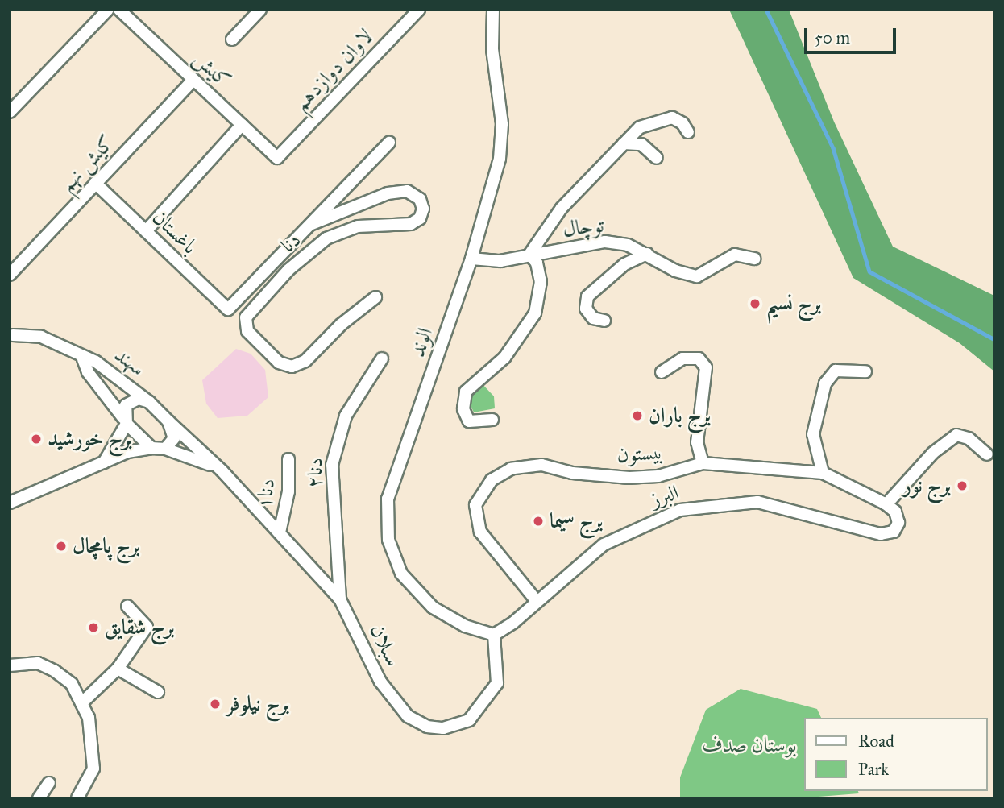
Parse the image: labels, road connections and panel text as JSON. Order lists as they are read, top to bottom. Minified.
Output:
{"streets":{"street":["کیش","لاوان دوازدهم","کیش نهم","توچال","باغستان","دنا","الوند","سهند","بیستون","دنا۲","دنا۱","البرز","سبلان"]},"crossings":[["کیش","لاوان دوازدهم"],["کیش","کیش نهم"],["کیش نهم","باغستان"],["توچال","الوند"],["باغستان","دنا"],["الوند","البرز"],["الوند","سبلان"],["سهند","سبلان"],["بیستون","البرز"],["دنا۲","سبلان"],["دنا۱","سبلان"],["البرز","سبلان"]],"parks":["بوستان صدف"],"places":["برج نسیم","برج باران","برج خورشید","برج نور","برج سیما","برج پامچال","برج شقایق","برج نیلوفر"],"legend":["Road","Park"],"scale_bar":"50 m"}
